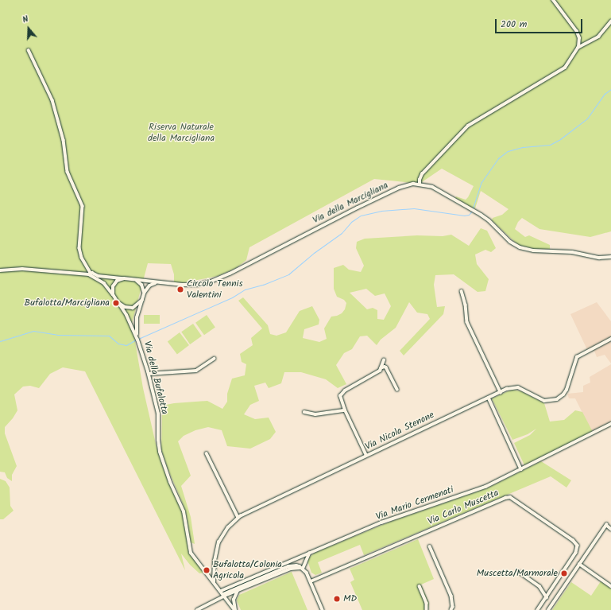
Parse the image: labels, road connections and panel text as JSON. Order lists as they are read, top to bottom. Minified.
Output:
{"streets":{"street":["Via della Marcigliana","Via della Bufalotta","Via Nicola Stenone","Via Mario Cermenati","Via Carlo Muscetta"]},"crossings":[["Via della Marcigliana","Via della Bufalotta"],["Via della Bufalotta","Via Nicola Stenone"],["Via della Bufalotta","Via Mario Cermenati"]],"parks":["Riserva Naturale della Marcigliana"],"places":["Circolo Tennis Valentini","Bufalotta/Marcigliana","Bufalotta/Colonia Agricola","Muscetta/Marmorale","MD"],"scale_bar":"200 m","north":"top"}
